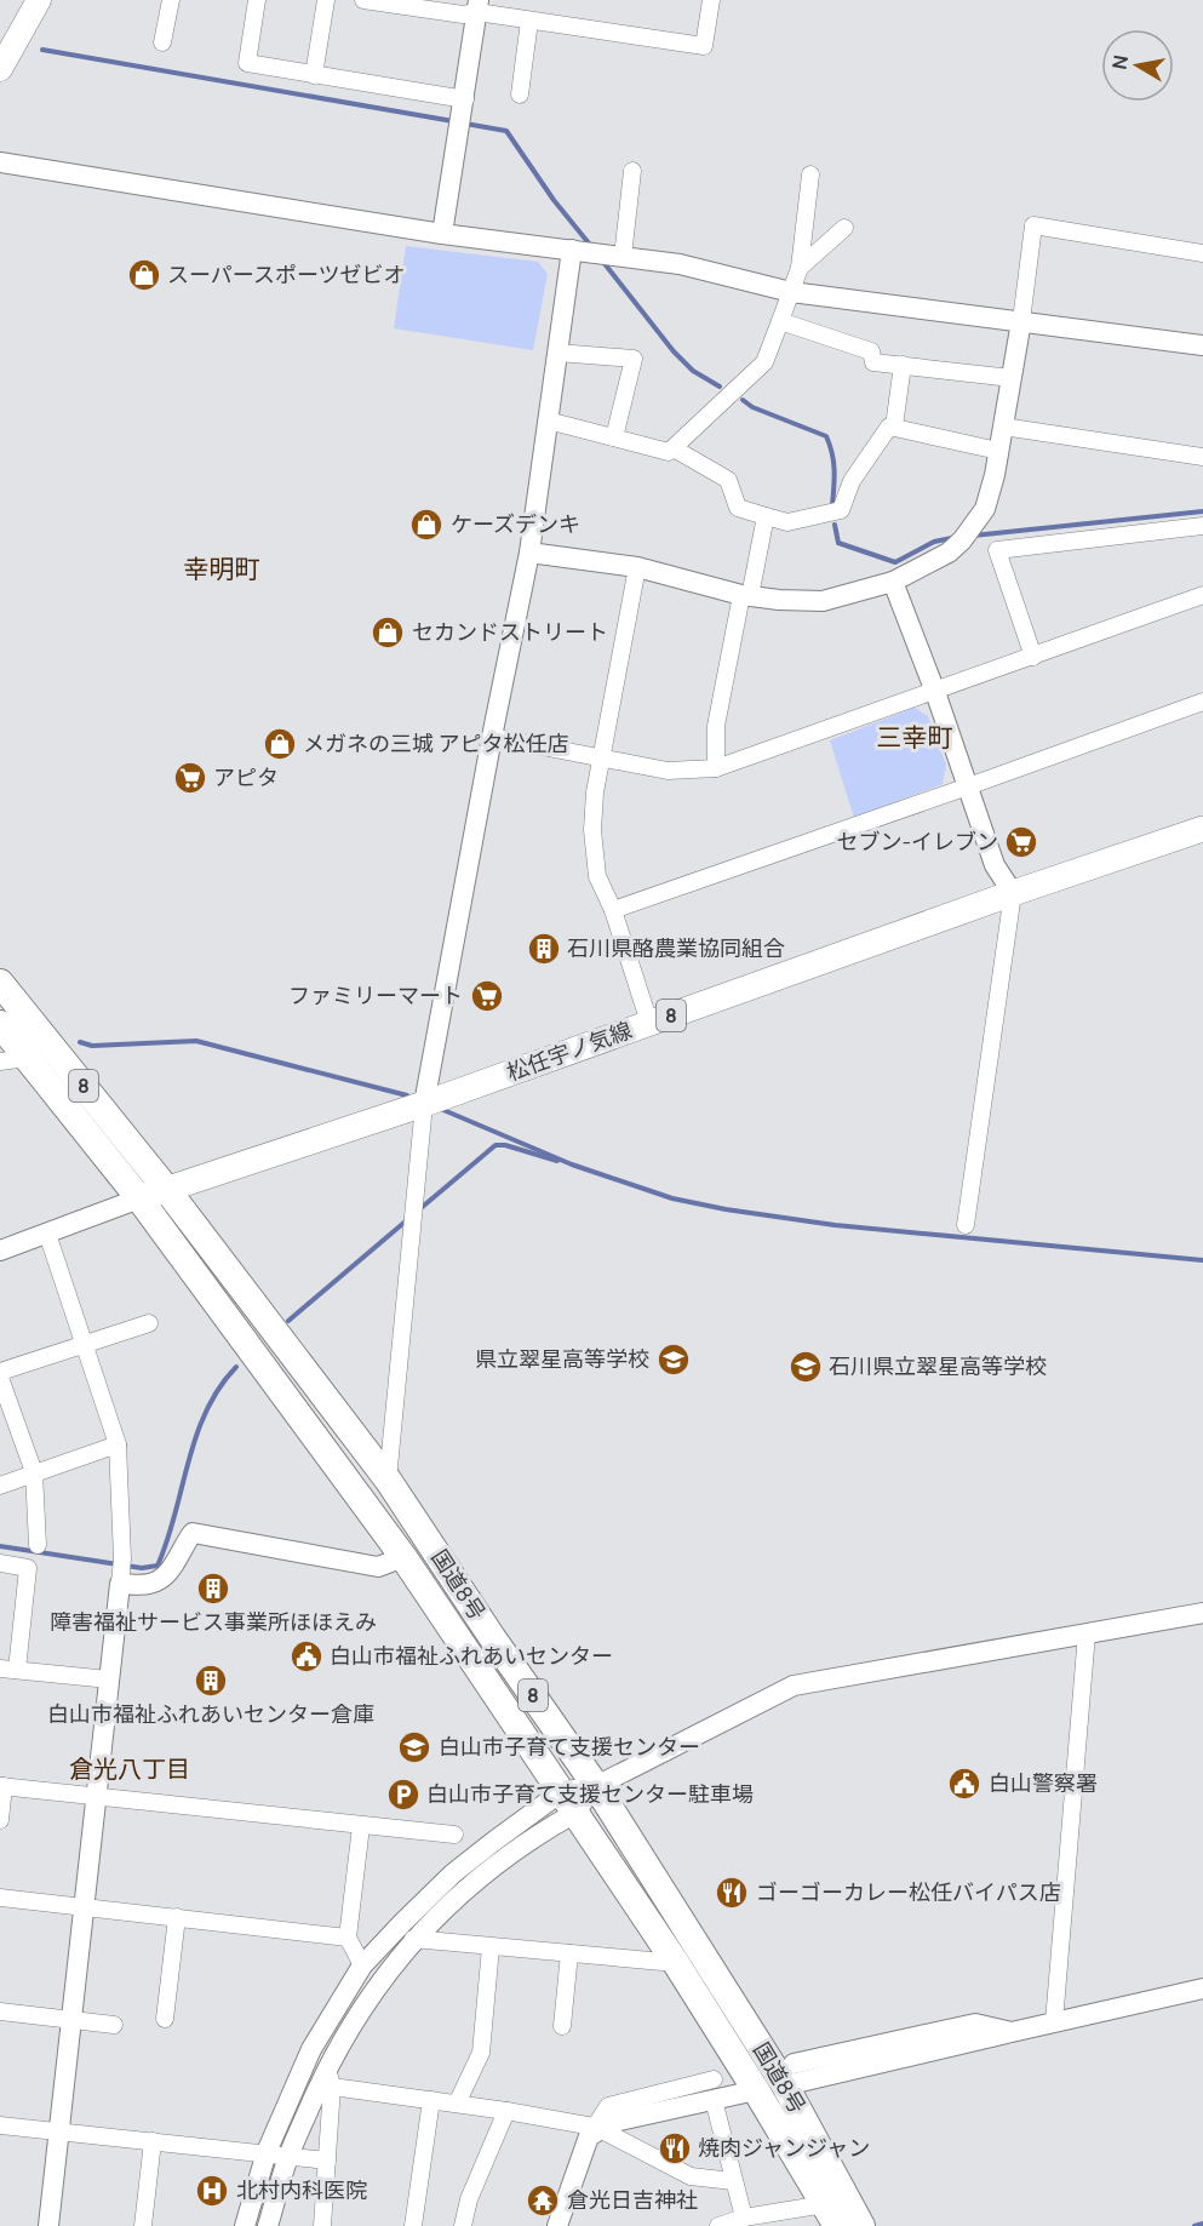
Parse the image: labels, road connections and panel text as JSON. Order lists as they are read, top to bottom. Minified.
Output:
{"streets":{"highway":["8","国道8号"],"main road":["松任宇ノ気線"]},"crossings":[["松任宇ノ気線","国道8号"]],"districts":["幸明町","三幸町","倉光八丁目"],"places":{"shop":["スーパースポーツゼビオ","ケーズデンキ","セカンドストリート","メガネの三城 アピタ松任店"],"supermarket":["アピタ","セブン-イレブン","ファミリーマート"],"building":["石川県酪農業協同組合","障害福祉サービス事業所ほほえみ","白山市福祉ふれあいセンター倉庫"],"school or university":["県立翠星高等学校","石川県立翠星高等学校","白山市子育て支援センター"],"public building":["白山市福祉ふれあいセンター","白山警察署"],"parking":["白山市子育て支援センター駐車場"],"restaurant":["ゴーゴーカレー松任バイパス店","焼肉ジャンジャン"],"hospital":["北村内科医院"],"temple":["倉光日吉神社"]},"north":"left"}
